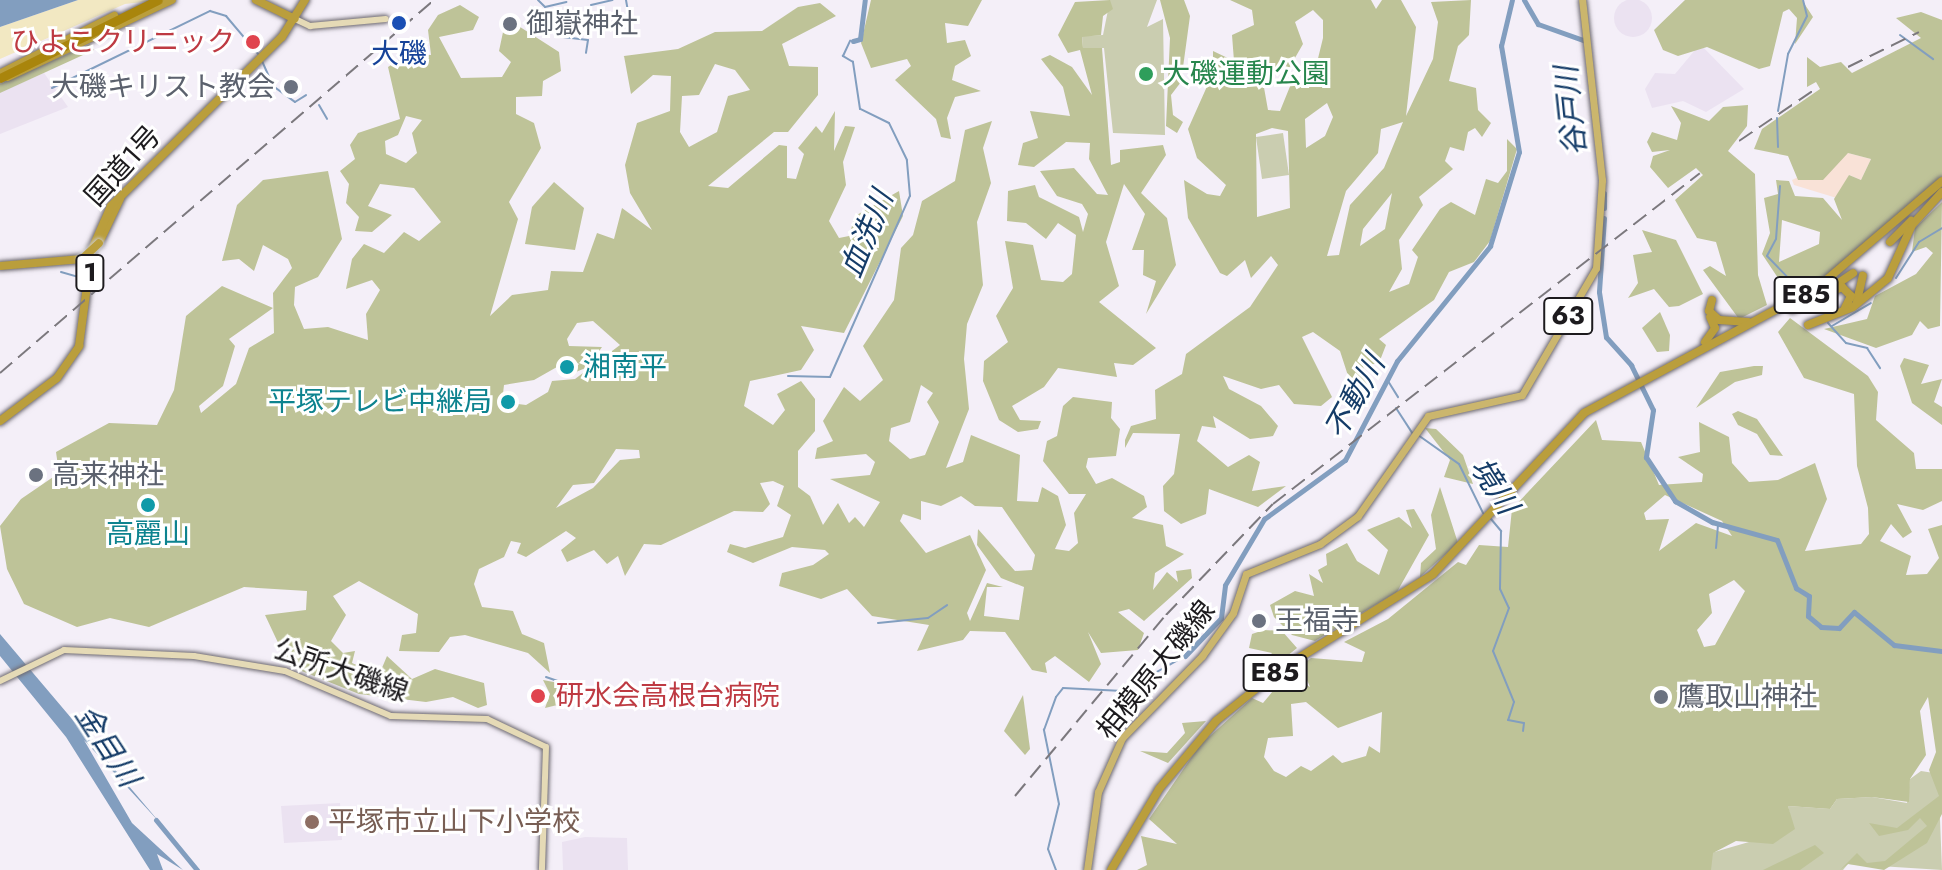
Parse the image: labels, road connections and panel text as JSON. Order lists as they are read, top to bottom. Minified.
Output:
{"streets":{"highway":["国道1号","1","E85"],"main road":["63","相模原大磯線","公所大磯線"]},"water":["谷戸川","血洗川","不動川","境川","金目川"],"places":["大磯","御嶽神社","ひよこクリニック","大磯運動公園","大磯キリスト教会","湘南平","平塚テレビ中継局","高来神社","高麗山","王福寺","研水会高根台病院","鷹取山神社","平塚市立山下小学校"]}
